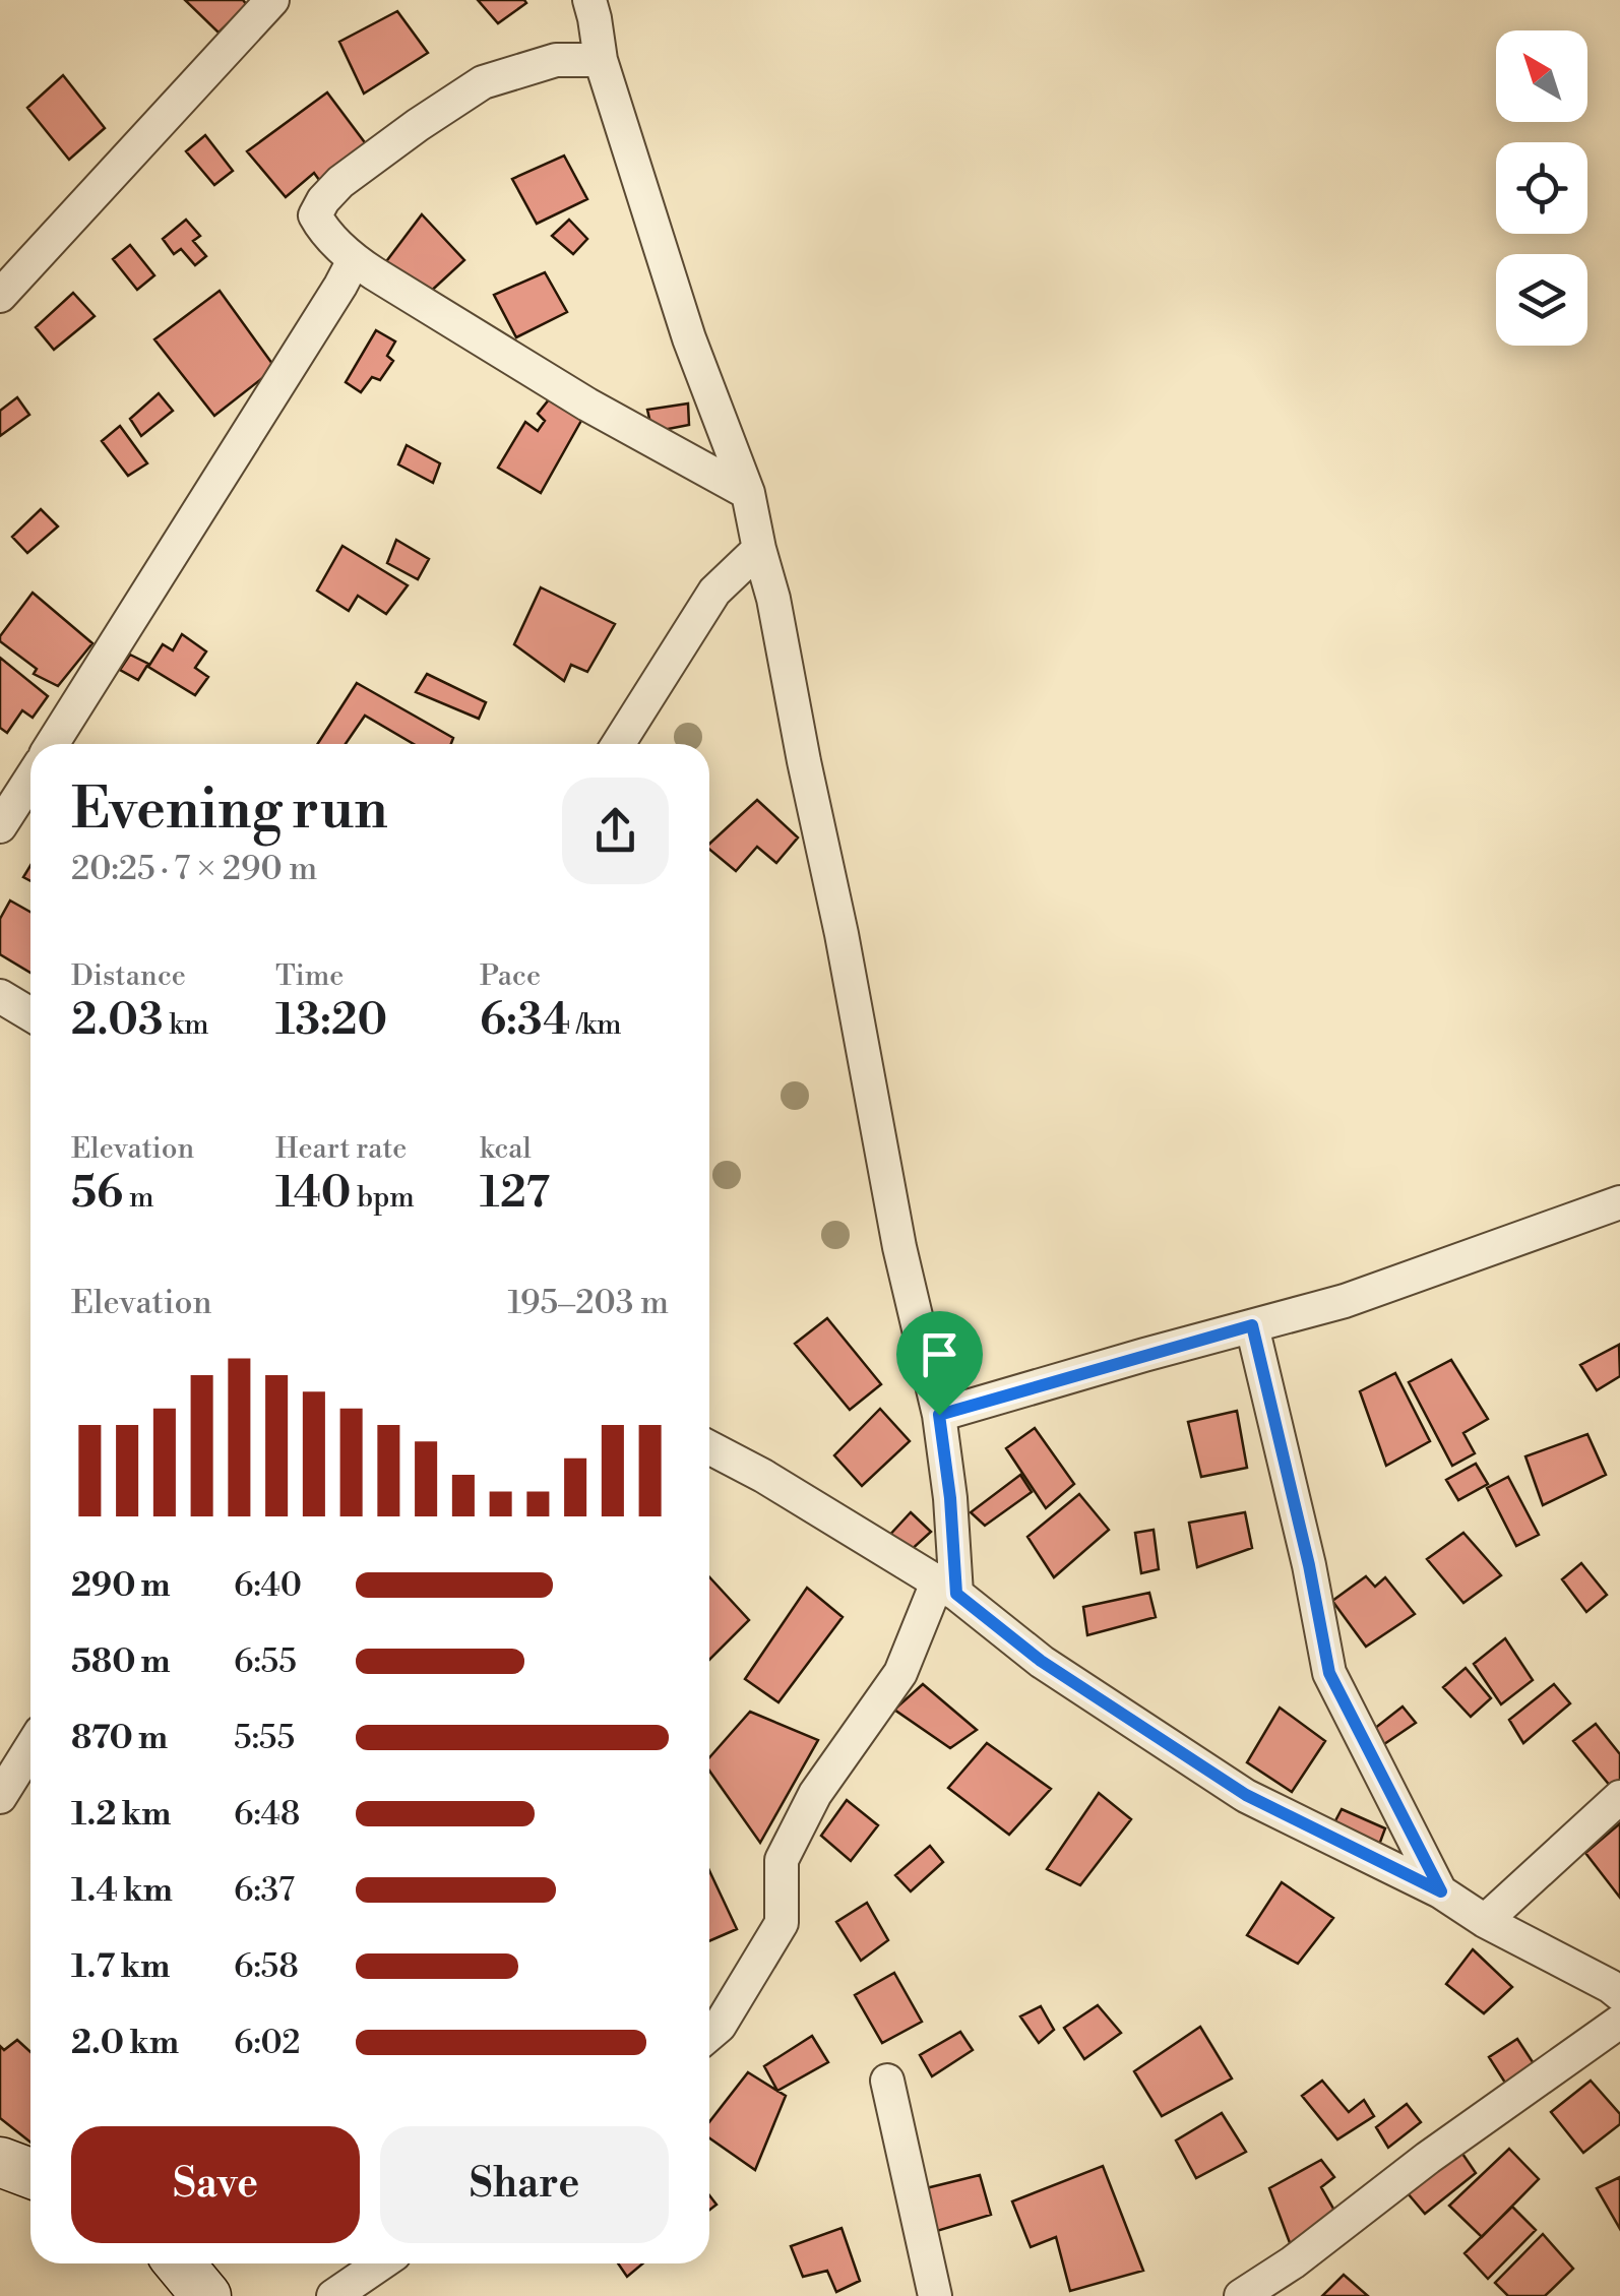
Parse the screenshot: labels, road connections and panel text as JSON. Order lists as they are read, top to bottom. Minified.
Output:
{"north":"top left","page":{"heading":["Evening run","20:25 · 7 × 290 m"],"stats":[["Distance","2.03 km"],["Time","13:20"],["Pace","6:34 /km"],["Elevation","56 m"],["Heart rate","140 bpm"],["kcal","127"]],"chart":["Elevation","195–203 m"],"list":[{"name":"290 m","note":"6:40"},{"name":"580 m","note":"6:55"},{"name":"870 m","note":"5:55"},{"name":"1.2 km","note":"6:48"},{"name":"1.4 km","note":"6:37"},{"name":"1.7 km","note":"6:58"},{"name":"2.0 km","note":"6:02"}],"buttons":["Save","Share"]}}
